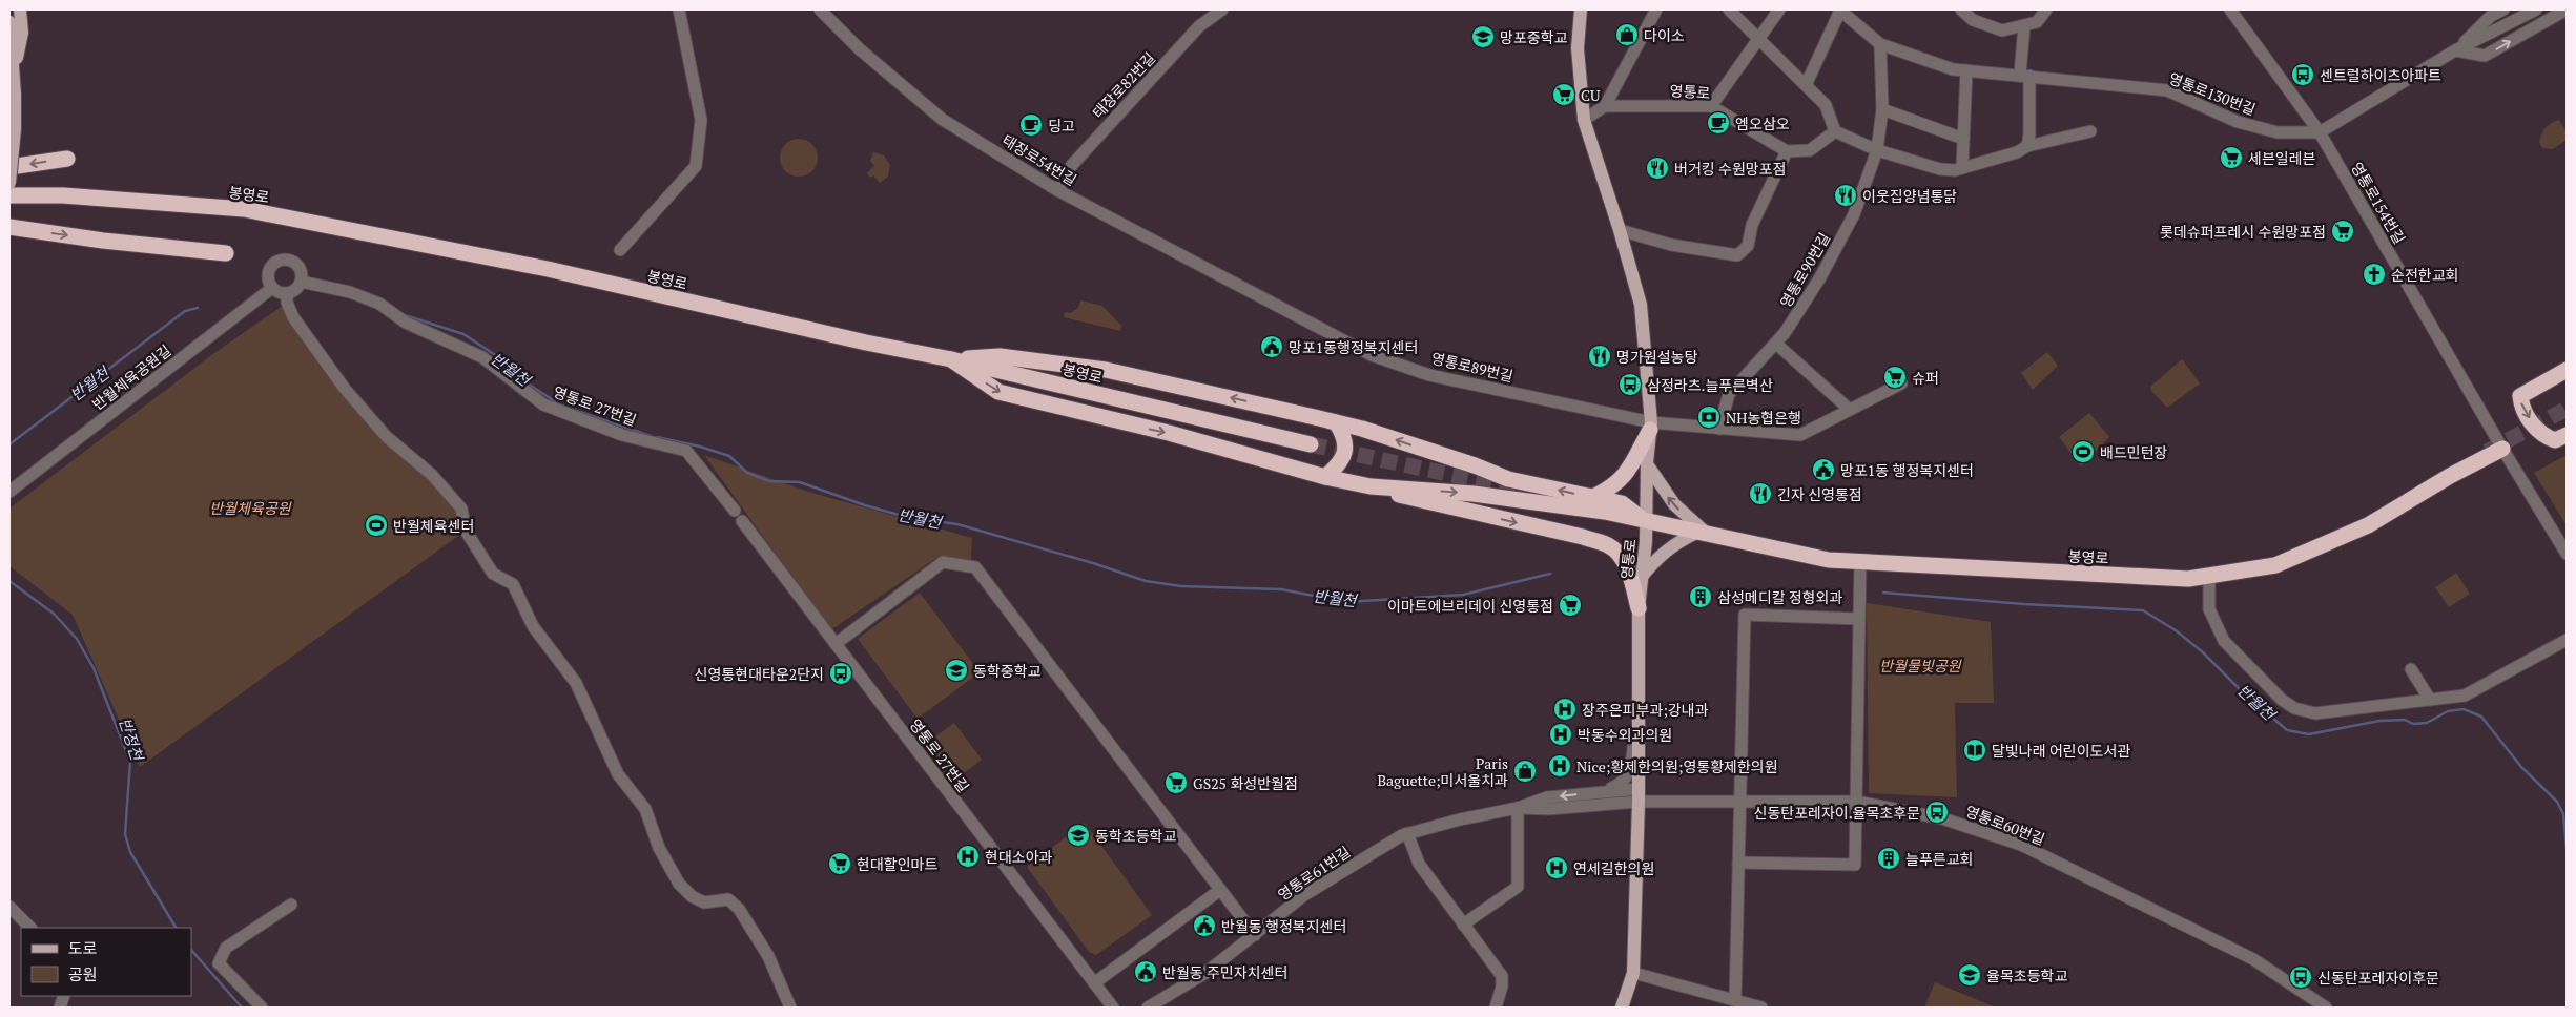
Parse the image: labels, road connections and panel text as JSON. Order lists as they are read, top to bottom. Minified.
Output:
{"streets":{"highway":["봉영로"],"main road":["영통로"],"street":["태장로82번길","영통로130번길","태장로54번길","영통로154번길","영통로90번길","영통로89번길","반월체육공원길","영통로 27번길","영통로60번길","영통로61번길"]},"crossings":[["태장로82번길","태장로54번길"],["영통로","봉영로"],["영통로","영통로89번길"],["영통로","영통로60번길"],["영통로130번길","영통로154번길"],["영통로130번길","영통로90번길"],["태장로54번길","영통로89번길"],["봉영로","영통로154번길"],["반월체육공원길","영통로 27번길"]],"water":["반월천","반정천"],"parks":["반월체육공원","반월물빛공원"],"places":{"shop":["다이소","Paris Baguette;미서울치과"],"school or university":["망포중학교","동학중학교","동학초등학교","율목초등학교"],"bus stop":["센트럴하이츠아파트","삼정라츠.늘푸른벽산","신영통현대타운2단지","신동탄포레자이.율목초후문","신동탄포레자이후문"],"supermarket":["CU","세븐일레븐","롯데슈퍼프레시 수원망포점","슈퍼","이마트에브리데이 신영통점","GS25 화성반월점","현대할인마트"],"cafe":["엠오삼오","딩고"],"restaurant":["버거킹 수원망포점","이웃집양념통닭","명가원설농탕","긴자 신영통점"],"church":["순전한교회"],"public building":["망포1동행정복지센터","망포1동 행정복지센터","반월동 행정복지센터","반월동 주민자치센터"],"bank":["NH농협은행"],"sports":["배드민턴장","반월체육센터"],"building":["삼성메디칼 정형외과","늘푸른교회"],"hospital":["장주은피부과;강내과","박동수외과의원","Nice;황제한의원;영통황제한의원","현대소아과","연세길한의원"],"library":["달빛나래 어린이도서관"]},"legend":["도로","공원"]}
